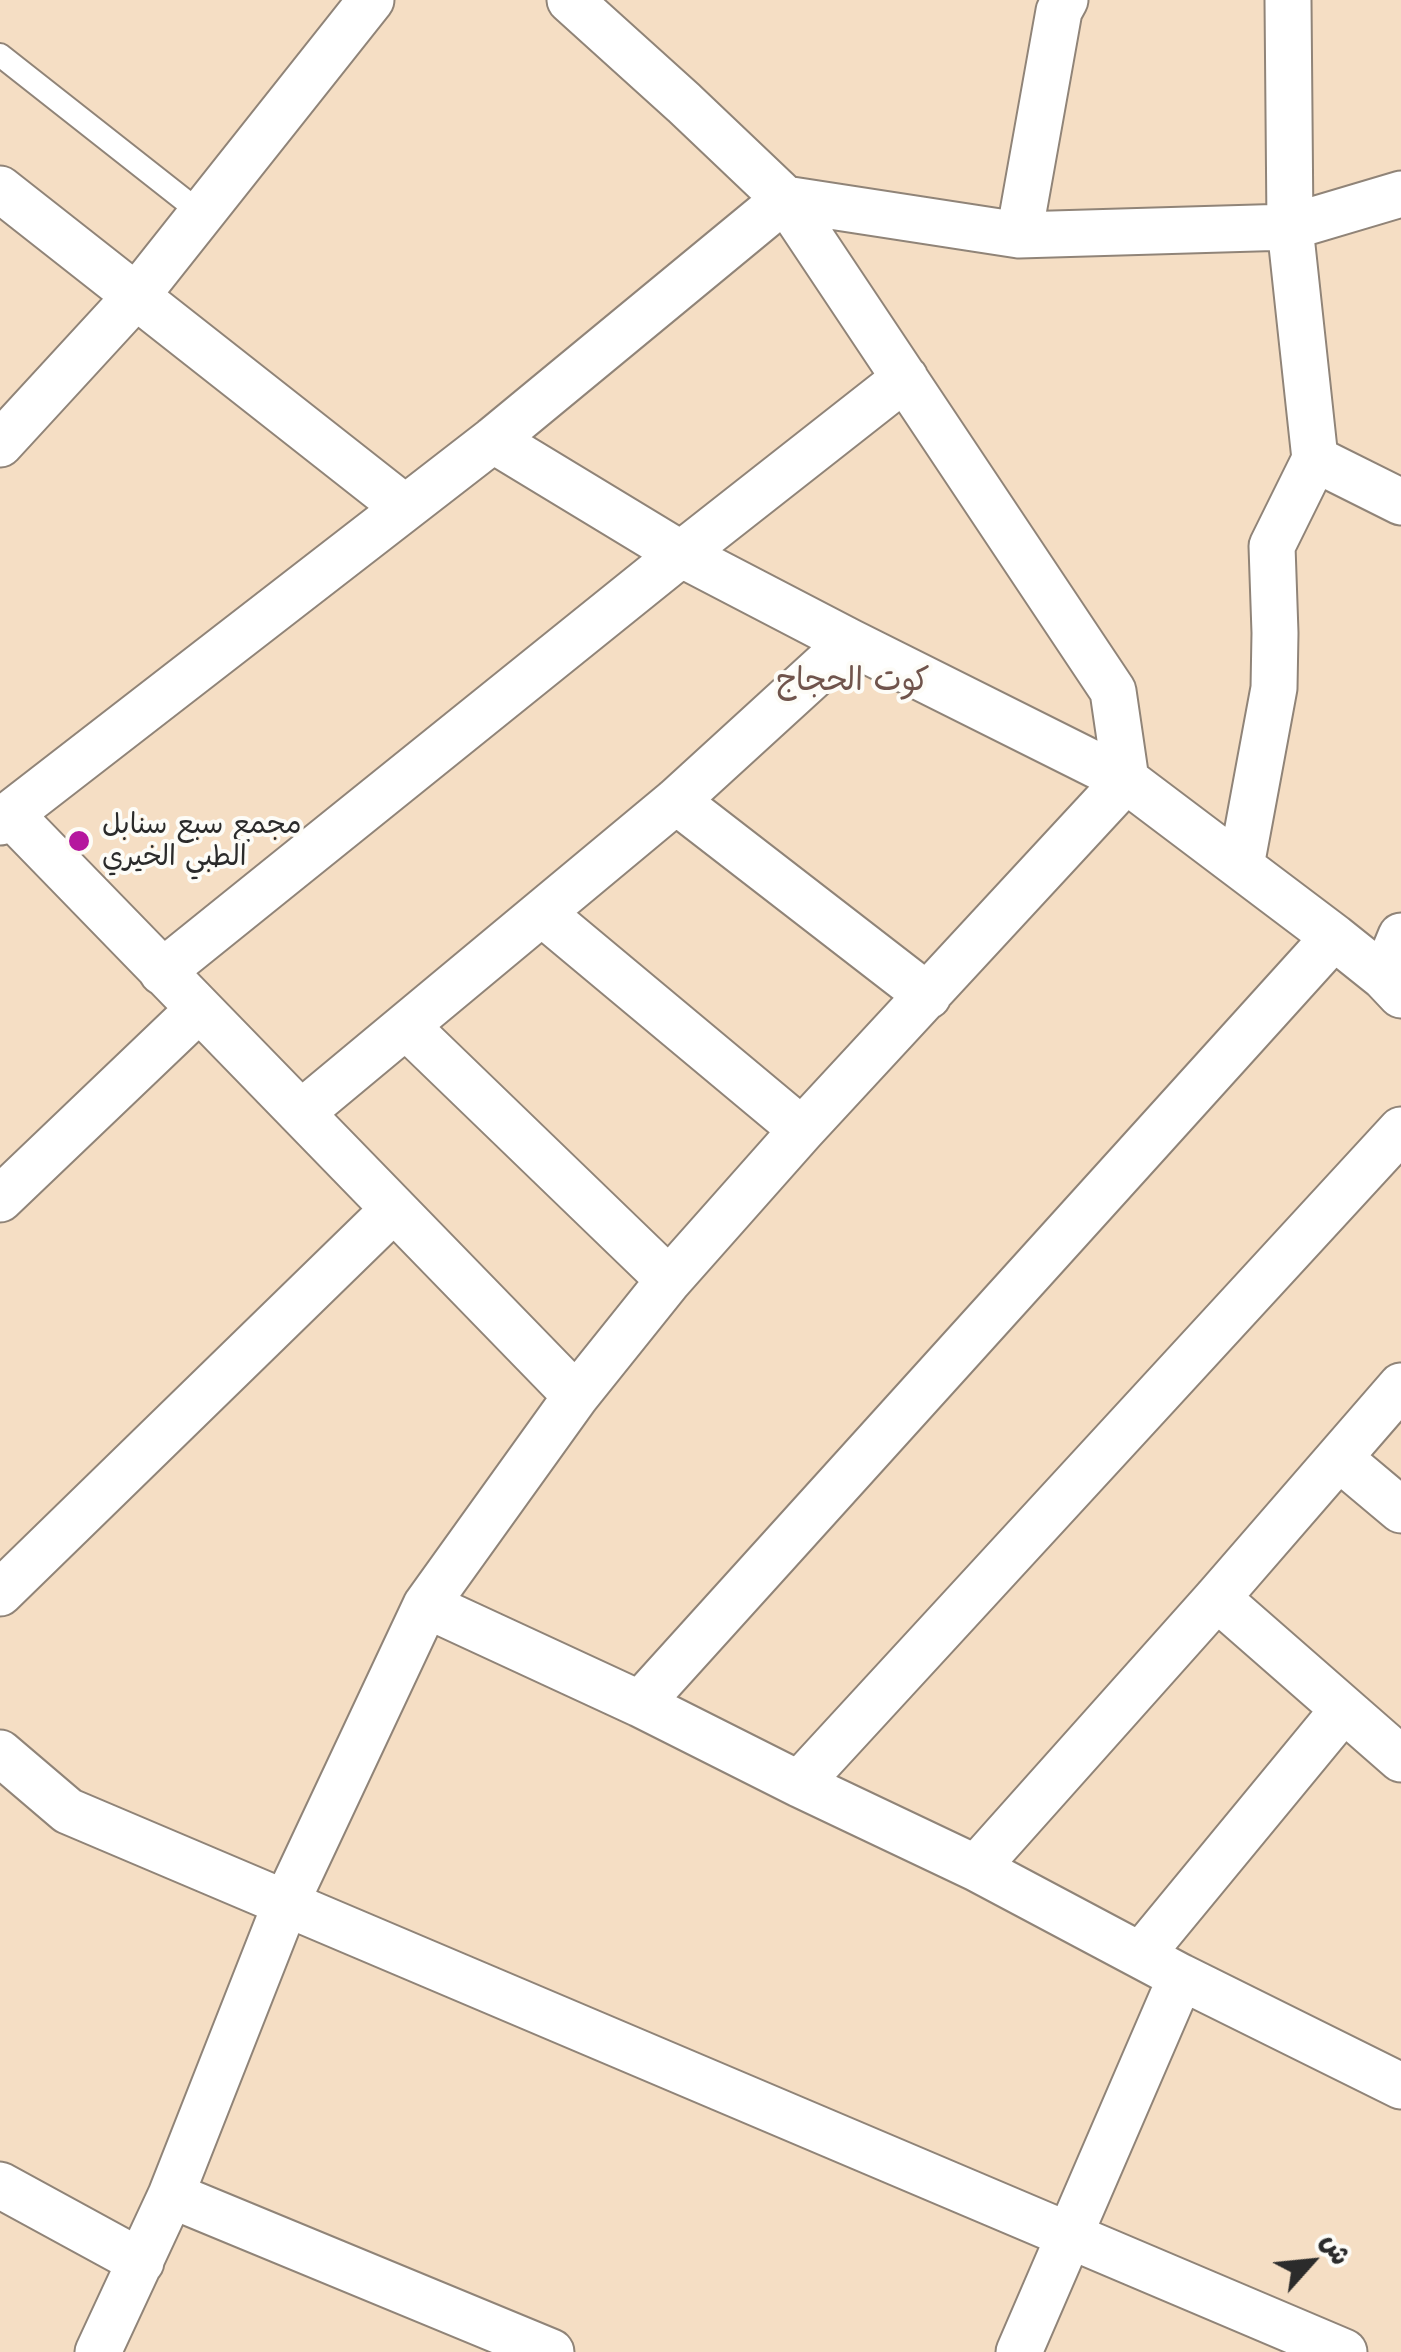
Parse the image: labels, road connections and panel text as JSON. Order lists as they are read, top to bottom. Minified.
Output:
{"districts":["كوت الحجاج"],"places":["مجمع سبع سنابل الطبي الخيري"],"north":"top right"}
